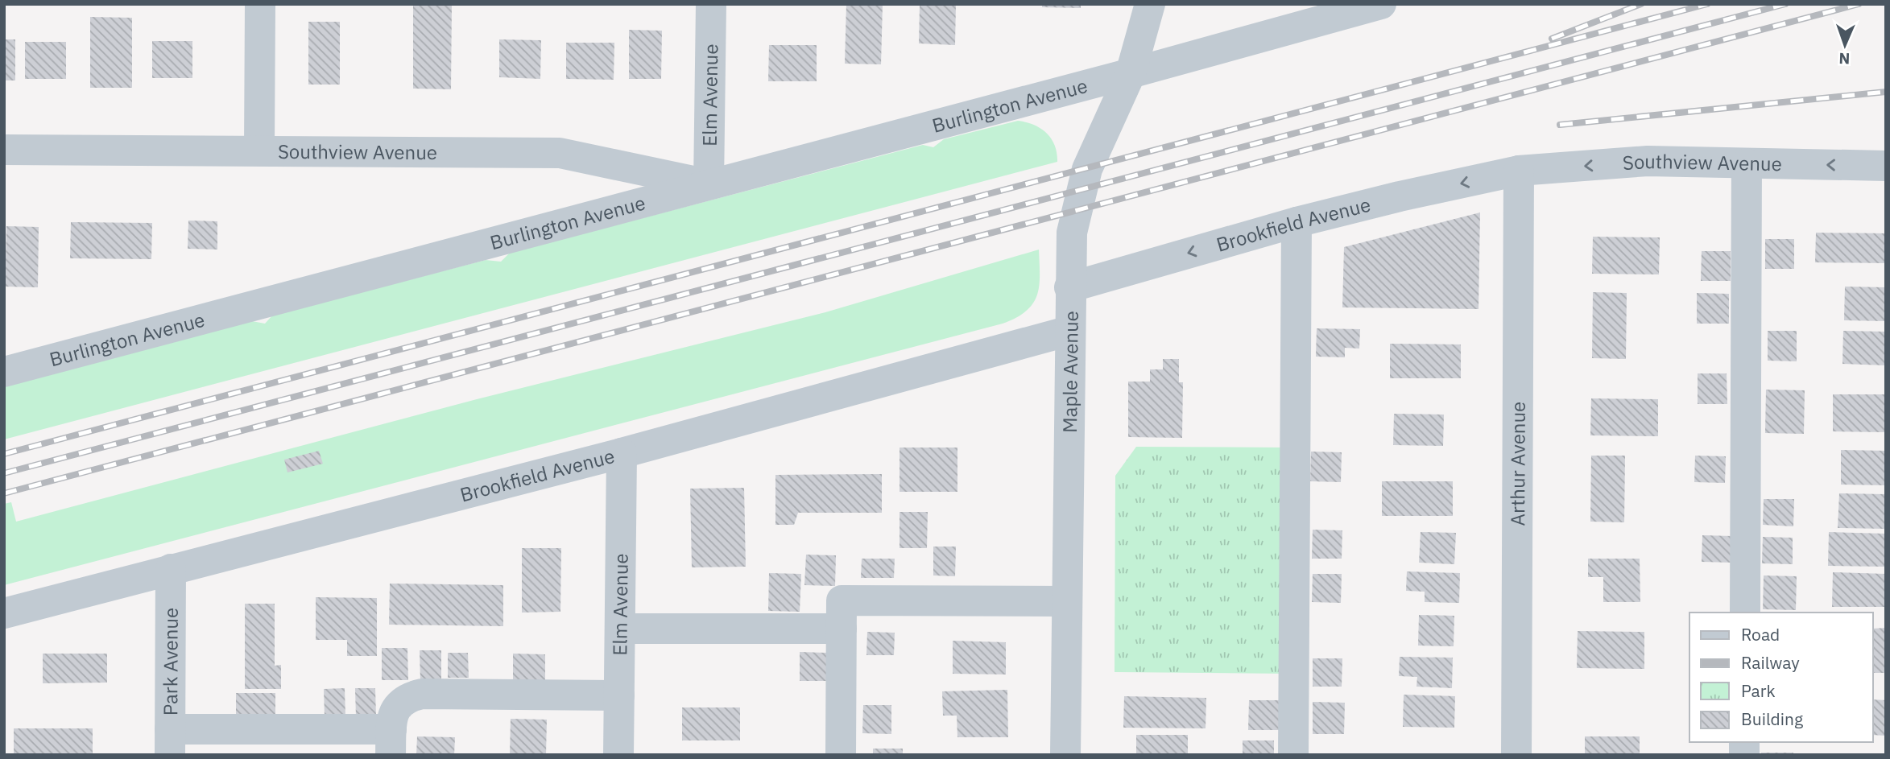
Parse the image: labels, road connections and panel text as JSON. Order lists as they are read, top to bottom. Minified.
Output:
{"streets":{"street":["Elm Avenue","Burlington Avenue","Southview Avenue","Brookfield Avenue","Maple Avenue","Arthur Avenue","Park Avenue"]},"crossings":[["Elm Avenue","Burlington Avenue"],["Elm Avenue","Southview Avenue"],["Elm Avenue","Brookfield Avenue"],["Burlington Avenue","Southview Avenue"],["Burlington Avenue","Maple Avenue"],["Southview Avenue","Brookfield Avenue"],["Southview Avenue","Arthur Avenue"],["Brookfield Avenue","Maple Avenue"],["Brookfield Avenue","Arthur Avenue"],["Brookfield Avenue","Park Avenue"]],"legend":["Road","Railway","Park","Building"],"north":"bottom"}
